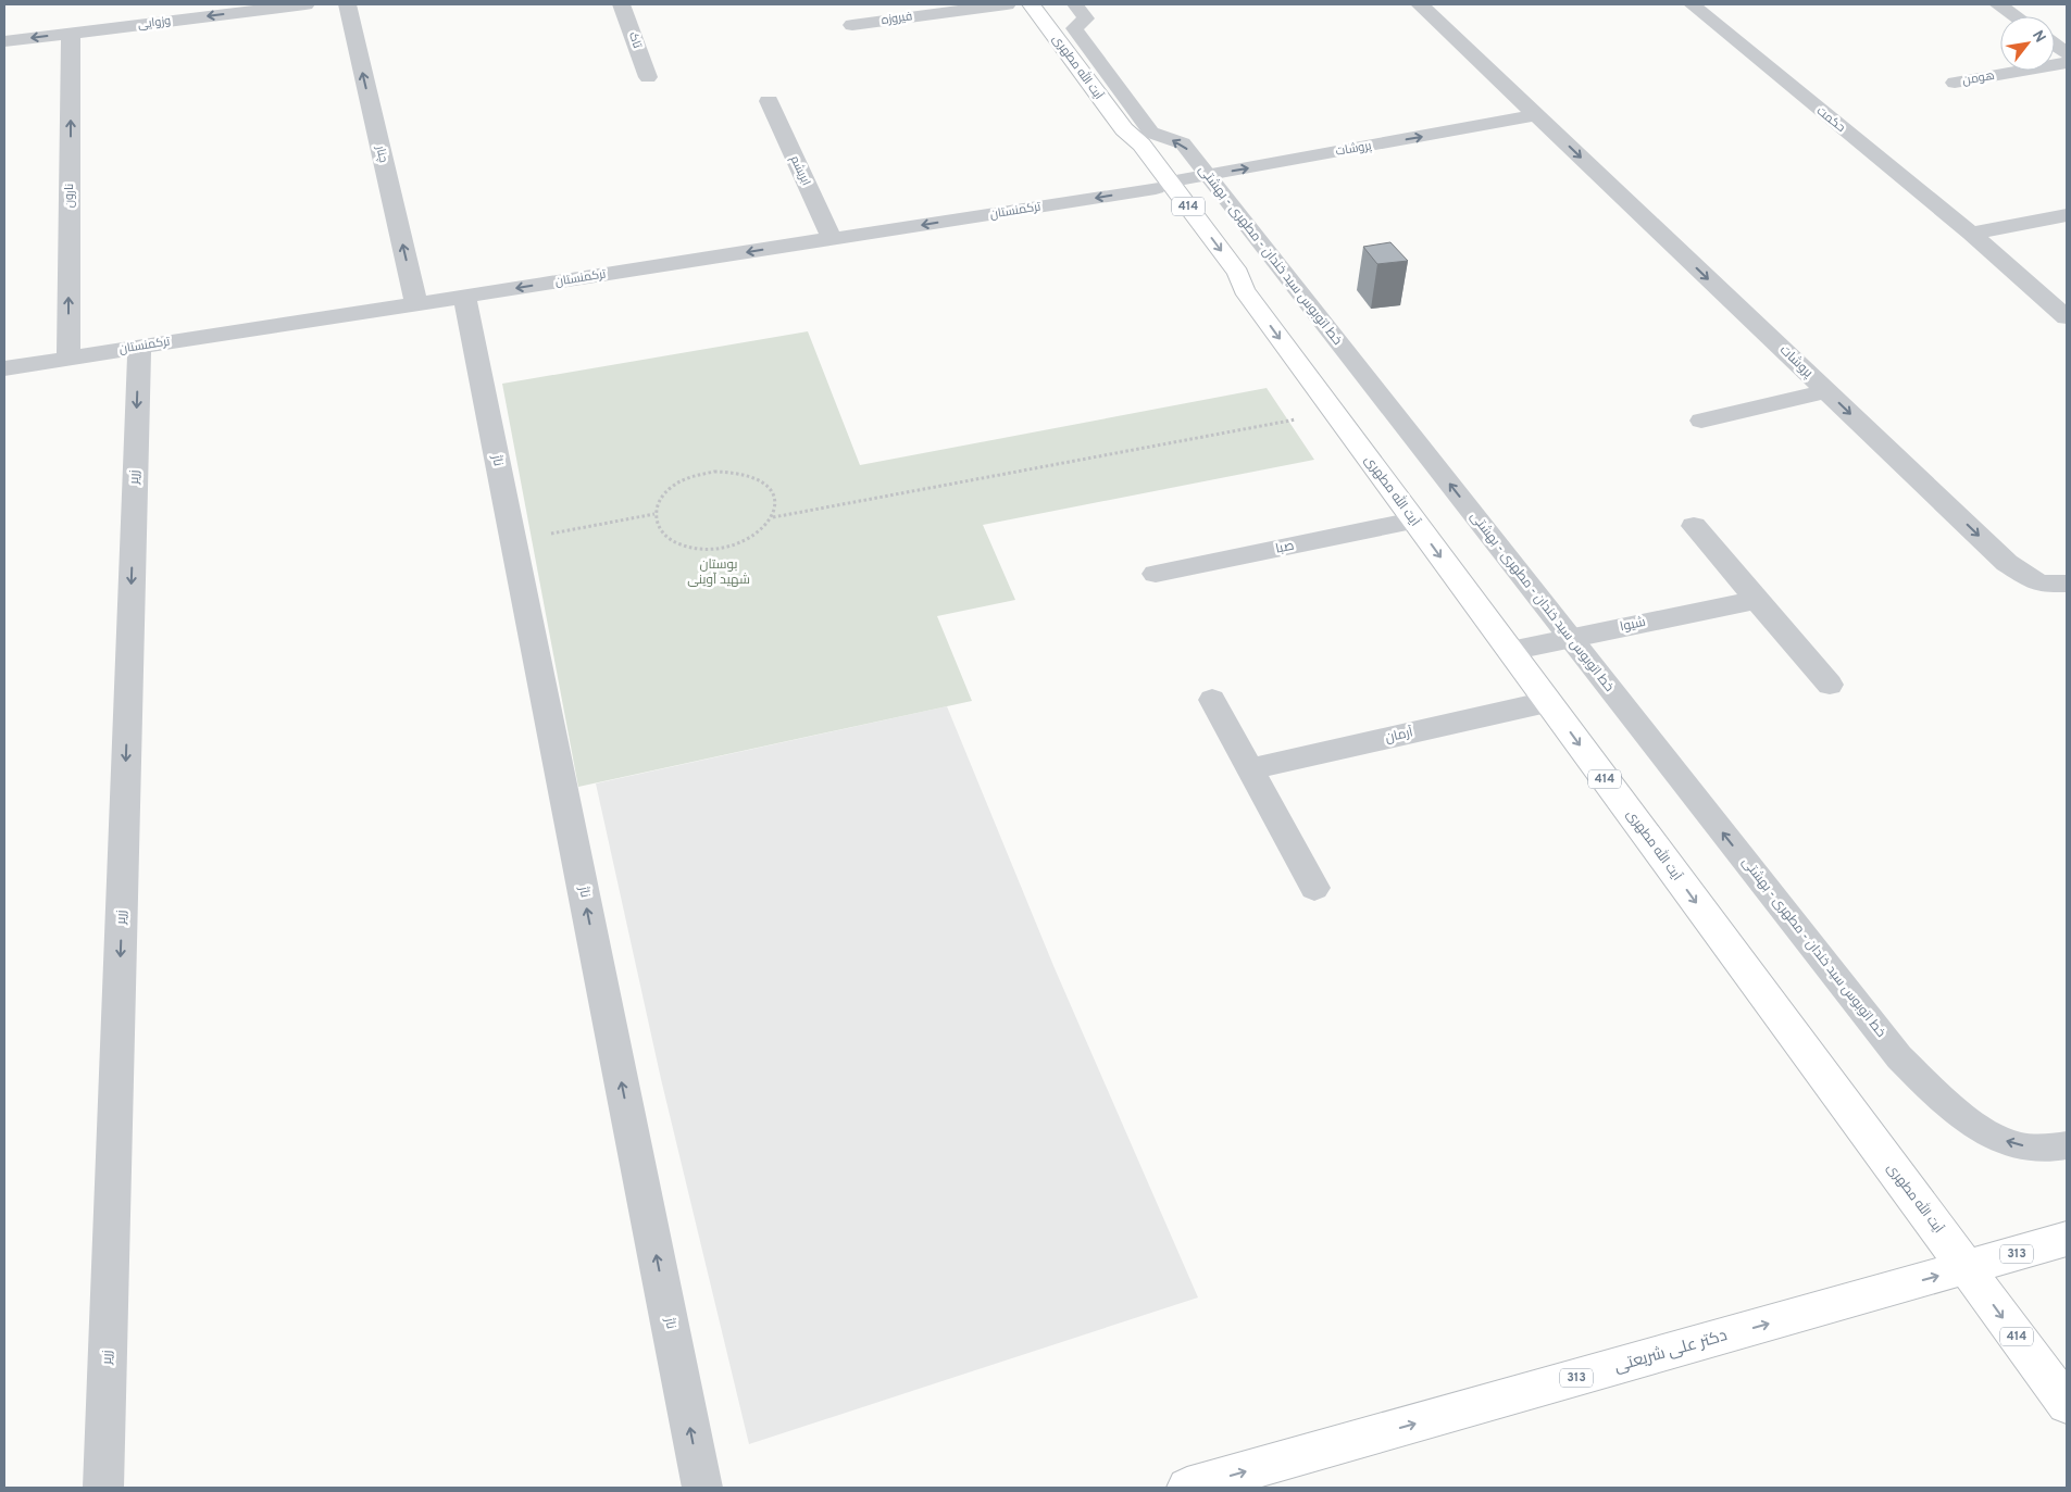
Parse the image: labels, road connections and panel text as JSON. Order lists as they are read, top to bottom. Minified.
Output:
{"streets":{"main road":["آیت الله مطهری","414","313","دکتر علی شریعتی"],"street":["فیروزه","وزوایی","تاک","هومن","حکمت","پروشات","چنار","ابریشم","نارون","ترکمنستان","ناژ","زریر","صبا","شیوا","آرمان"],"lane":["خط اتوبوس سید خندان - مطهری - بهشتی"]},"crossings":[["وزوایی","نارون"],["آیت الله مطهری","پروشات"],["آیت الله مطهری","414"],["آیت الله مطهری","ترکمنستان"],["آیت الله مطهری","صبا"],["آیت الله مطهری","شیوا"],["آیت الله مطهری","آرمان"],["آیت الله مطهری","313"],["آیت الله مطهری","دکتر علی شریعتی"],["پروشات","ترکمنستان"],["پروشات","خط اتوبوس سید خندان - مطهری - بهشتی"],["چنار","ترکمنستان"],["ابریشم","ترکمنستان"],["نارون","ترکمنستان"],["414","313"],["414","دکتر علی شریعتی"],["ترکمنستان","ناژ"],["ترکمنستان","زریر"],["خط اتوبوس سید خندان - مطهری - بهشتی","شیوا"],["313","دکتر علی شریعتی"]],"one_way":["وزوایی","آیت الله مطهری","چنار","نارون","ترکمنستان","خط اتوبوس سید خندان - مطهری - بهشتی","ناژ","زریر","دکتر علی شریعتی"],"parks":["بوستان شهید آوینی"],"north":"top right"}
